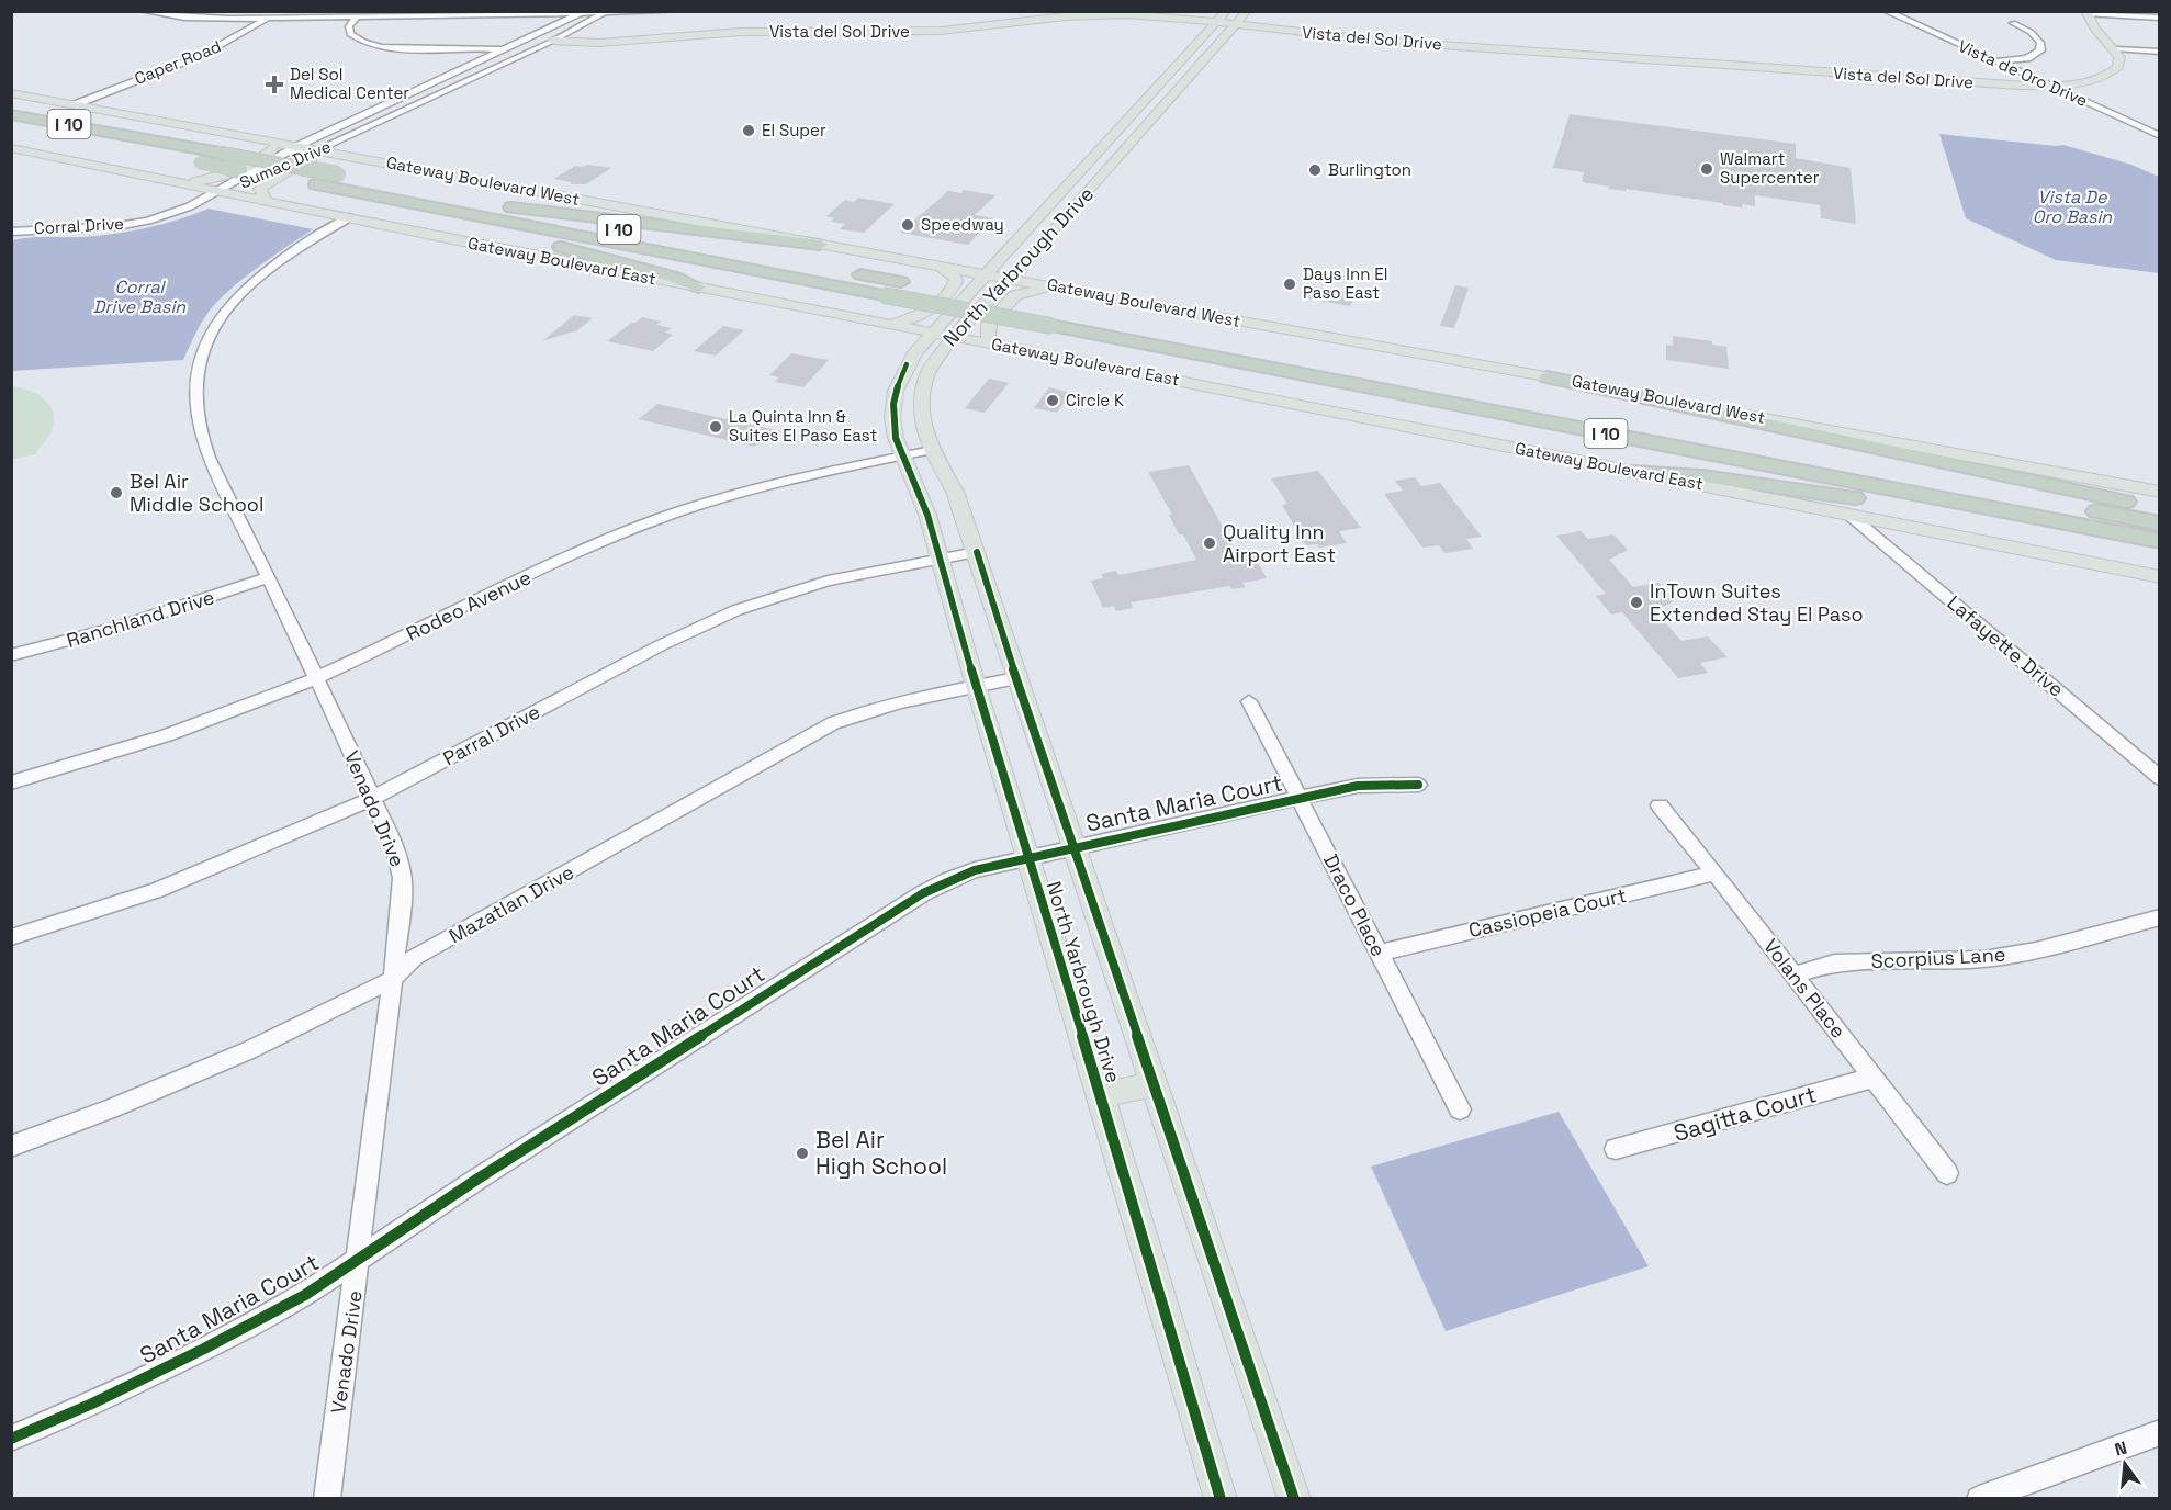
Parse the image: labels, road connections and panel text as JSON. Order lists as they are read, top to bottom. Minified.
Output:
{"streets":{"highway":["I 10"],"main road":["Vista del Sol Drive","Gateway Boulevard West","Gateway Boulevard East","North Yarbrough Drive"],"street":["Caper Road","Vista de Oro Drive","Sumac Drive","Corral Drive","Rodeo Avenue","Ranchland Drive","Lafayette Drive","Parral Drive","Santa Maria Court","Venado Drive","Mazatlan Drive","Draco Place","Cassiopeia Court","Scorpius Lane","Volans Place","Sagitta Court"]},"crossings":[["Vista del Sol Drive","Vista de Oro Drive"],["Vista del Sol Drive","Sumac Drive"],["Vista del Sol Drive","North Yarbrough Drive"],["Caper Road","Gateway Boulevard West"],["Sumac Drive","Gateway Boulevard West"],["Sumac Drive","Corral Drive"],["Sumac Drive","Gateway Boulevard East"],["Gateway Boulevard West","North Yarbrough Drive"],["Corral Drive","Gateway Boulevard East"],["Gateway Boulevard East","North Yarbrough Drive"],["Gateway Boulevard East","Lafayette Drive"],["Gateway Boulevard East","Venado Drive"],["North Yarbrough Drive","Rodeo Avenue"],["North Yarbrough Drive","Parral Drive"],["North Yarbrough Drive","Santa Maria Court"],["North Yarbrough Drive","Mazatlan Drive"],["Rodeo Avenue","Venado Drive"],["Ranchland Drive","Venado Drive"],["Parral Drive","Venado Drive"],["Santa Maria Court","Venado Drive"],["Santa Maria Court","Draco Place"],["Venado Drive","Mazatlan Drive"],["Draco Place","Cassiopeia Court"],["Cassiopeia Court","Volans Place"],["Scorpius Lane","Volans Place"],["Volans Place","Sagitta Court"]],"water":["Vista De Oro Basin","Corral Drive Basin"],"places":{"health":["Del Sol Medical Center"],"other":["El Super","Walmart Supercenter","Burlington","Speedway","Days Inn El Paso East","Circle K","La Quinta Inn & Suites El Paso East","Bel Air Middle School","Quality Inn Airport East","InTown Suites Extended Stay El Paso","Bel Air High School"]},"north":"top"}
